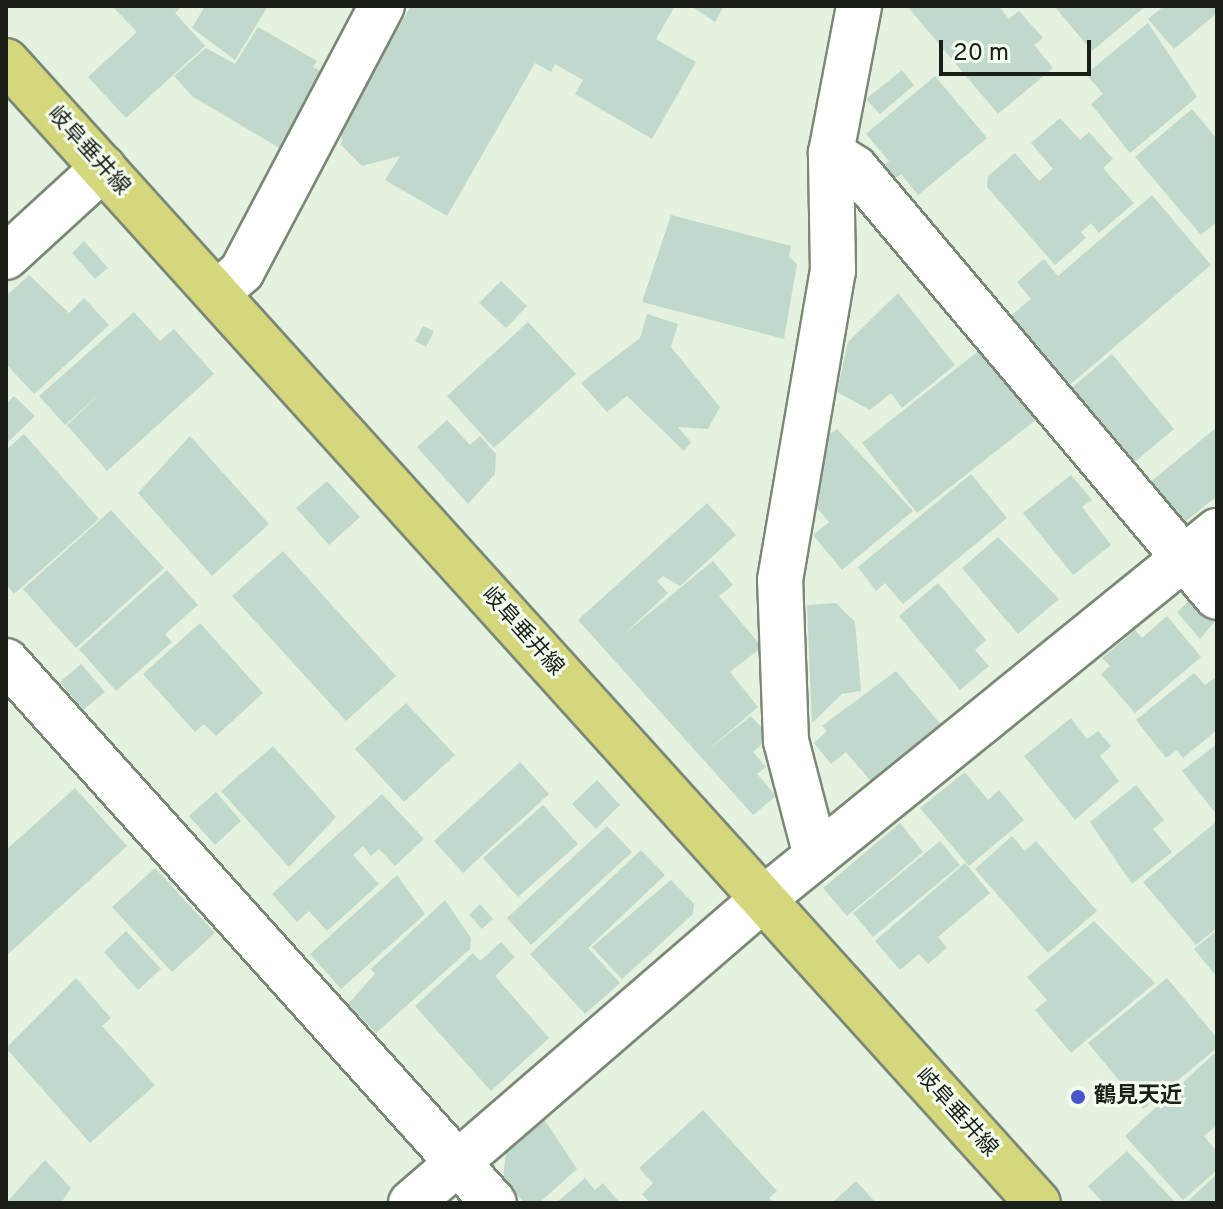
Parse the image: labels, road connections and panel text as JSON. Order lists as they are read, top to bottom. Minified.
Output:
{"streets":{"main road":["岐阜垂井線"]},"places":["鶴見天近"],"scale_bar":"20 m"}
